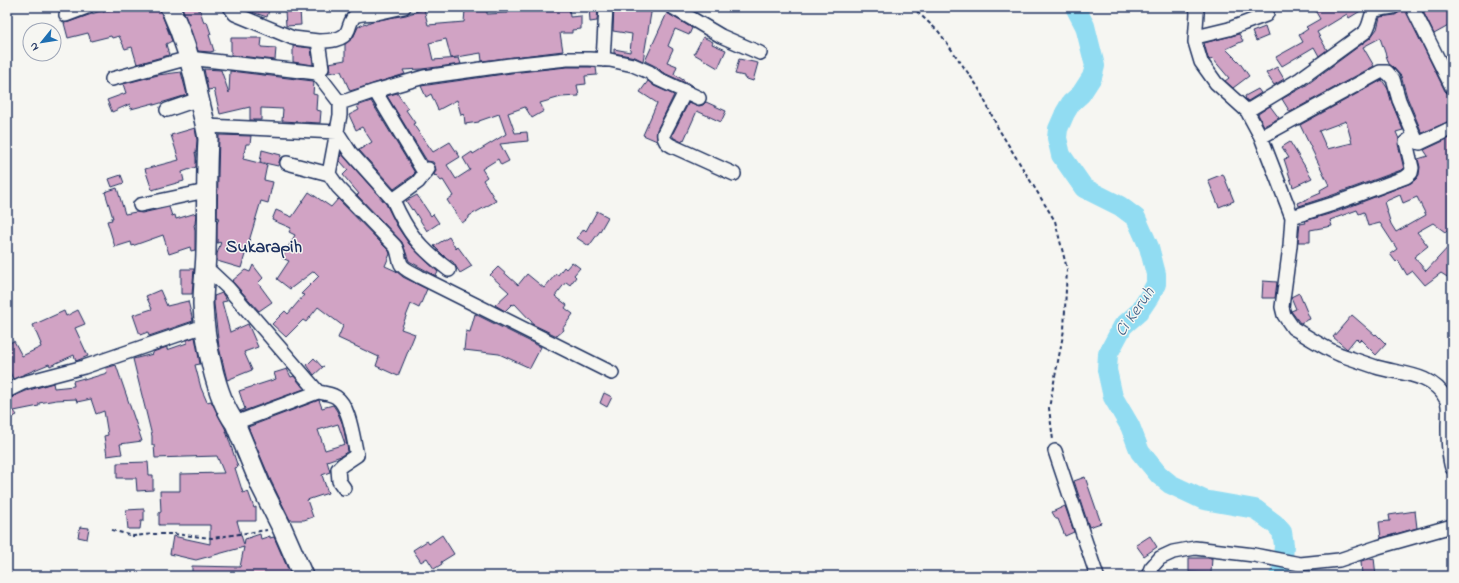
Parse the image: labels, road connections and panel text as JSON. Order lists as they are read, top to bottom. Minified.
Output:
{"districts":["Sukarapih"],"water":["Ci Keruh"],"north":"bottom left"}
